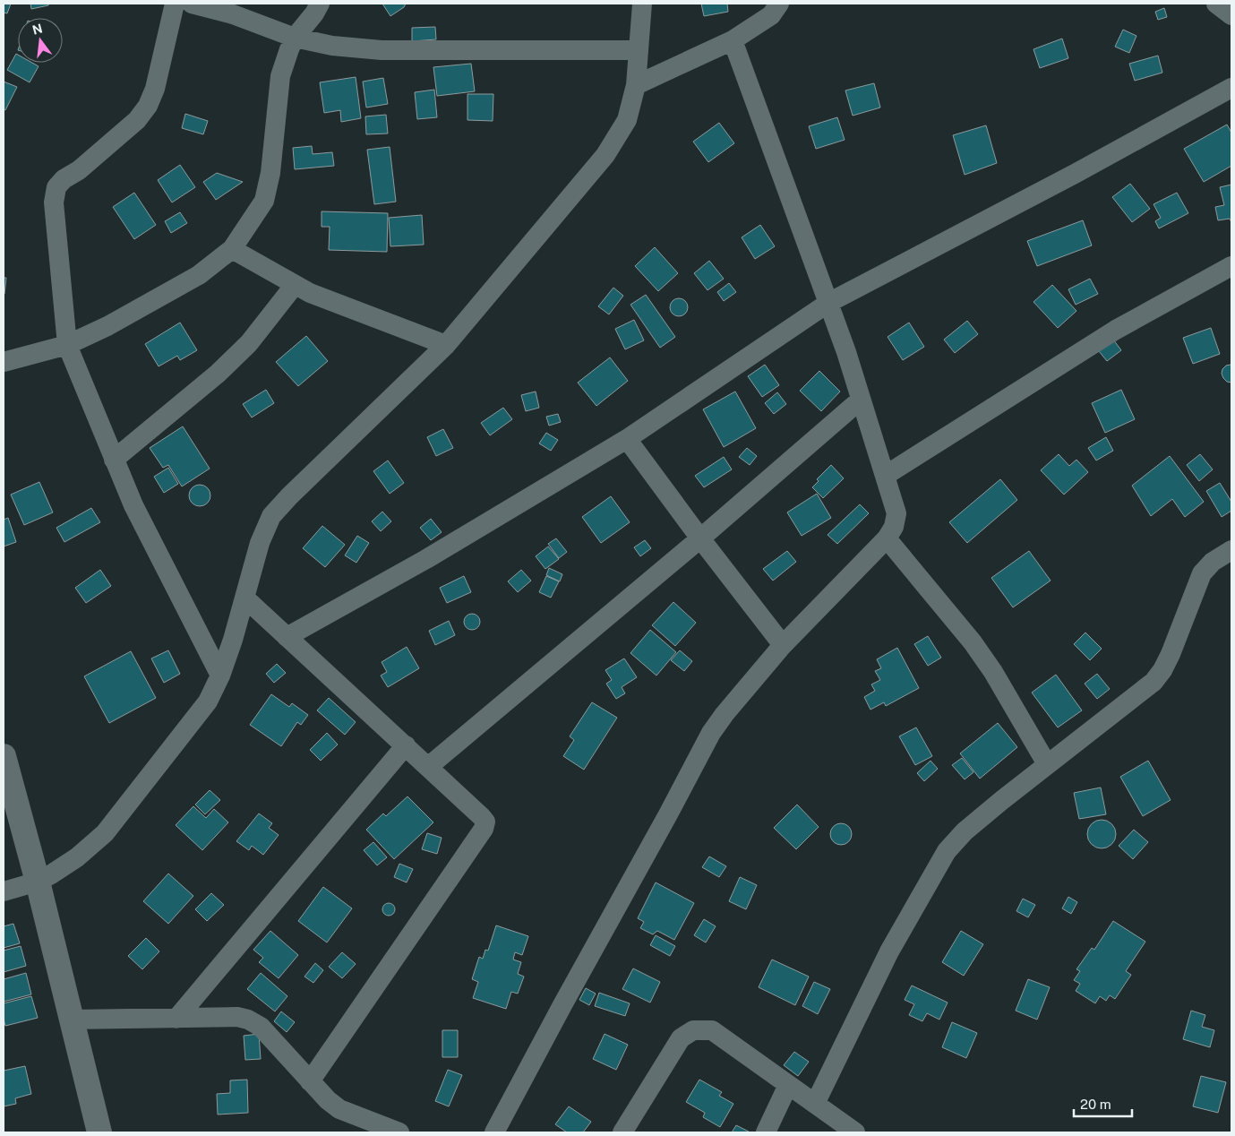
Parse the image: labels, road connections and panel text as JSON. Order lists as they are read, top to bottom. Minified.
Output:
{"scale_bar":"20 m","north":"top"}
